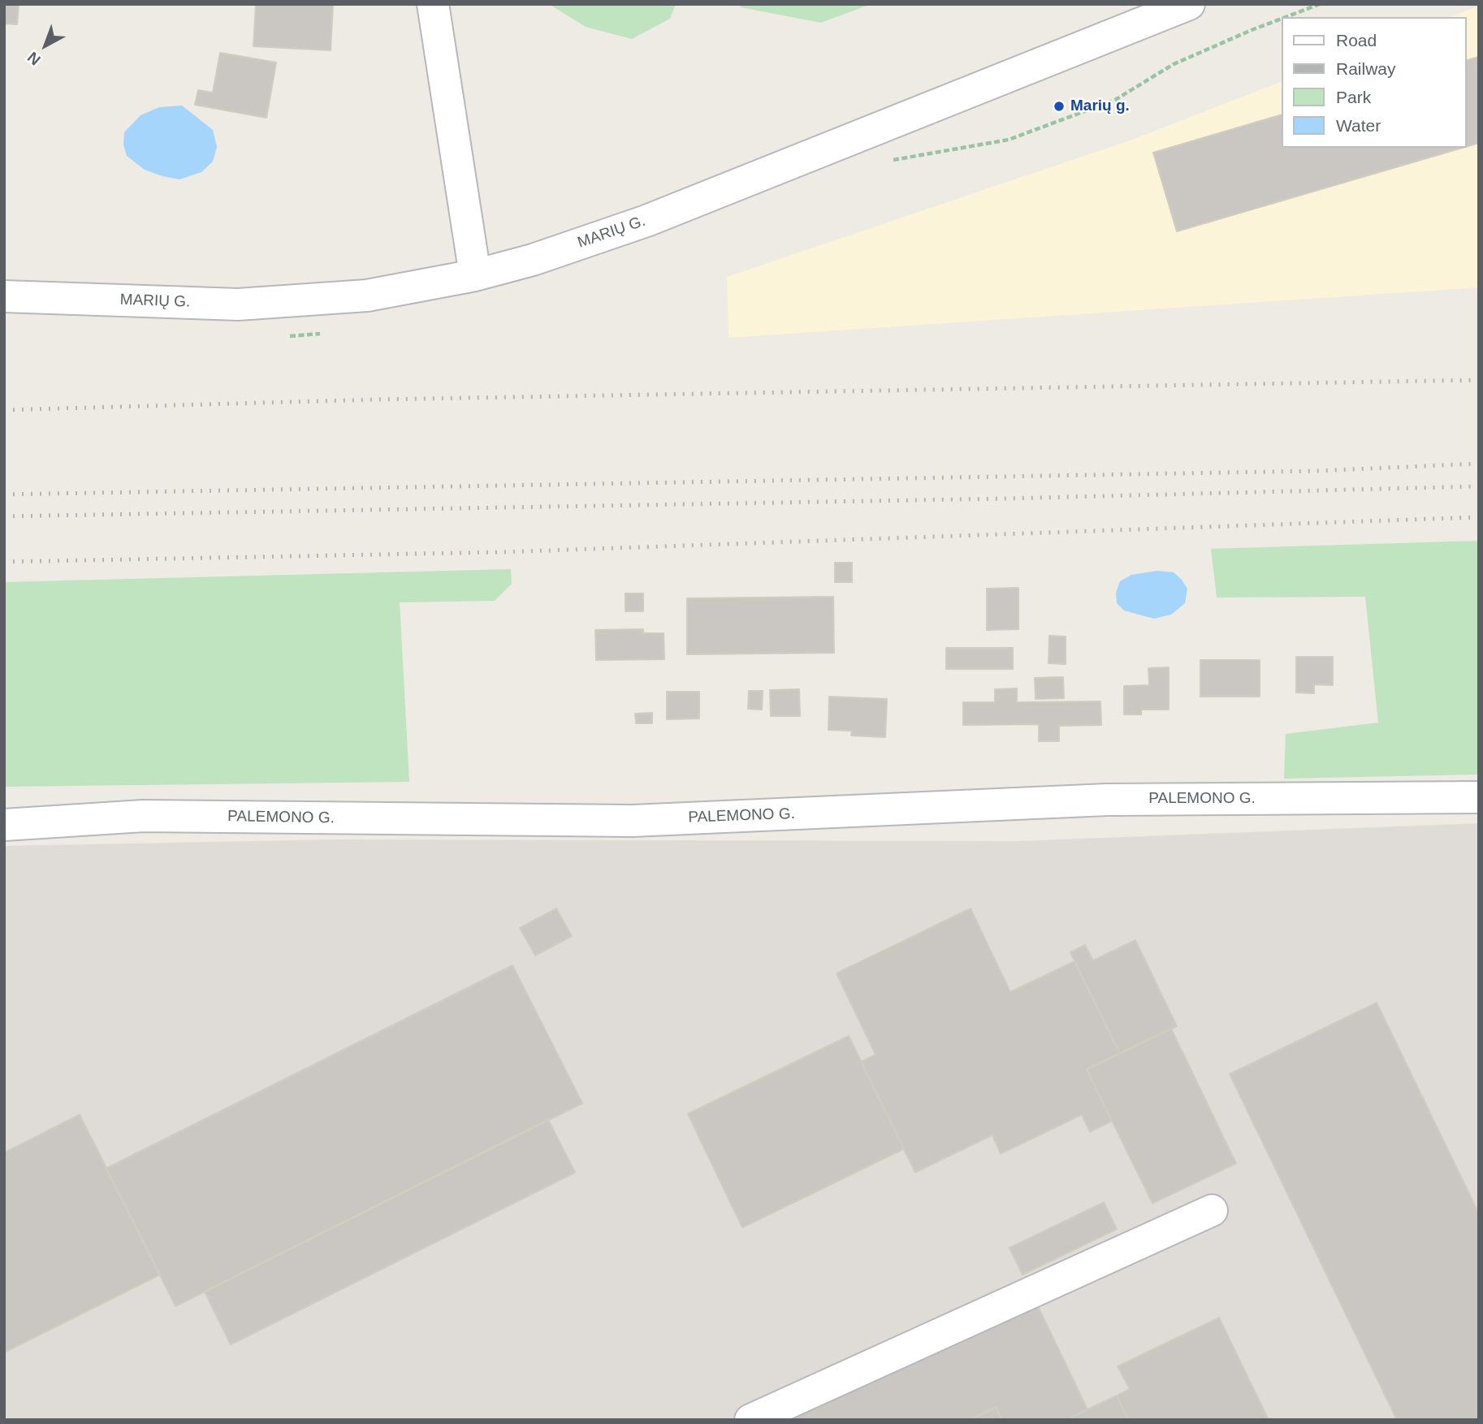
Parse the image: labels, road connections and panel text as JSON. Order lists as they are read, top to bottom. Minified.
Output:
{"streets":{"street":["MARIŲ G.","PALEMONO G."]},"places":["Marių g."],"legend":["Road","Railway","Park","Water"],"north":"bottom left"}
